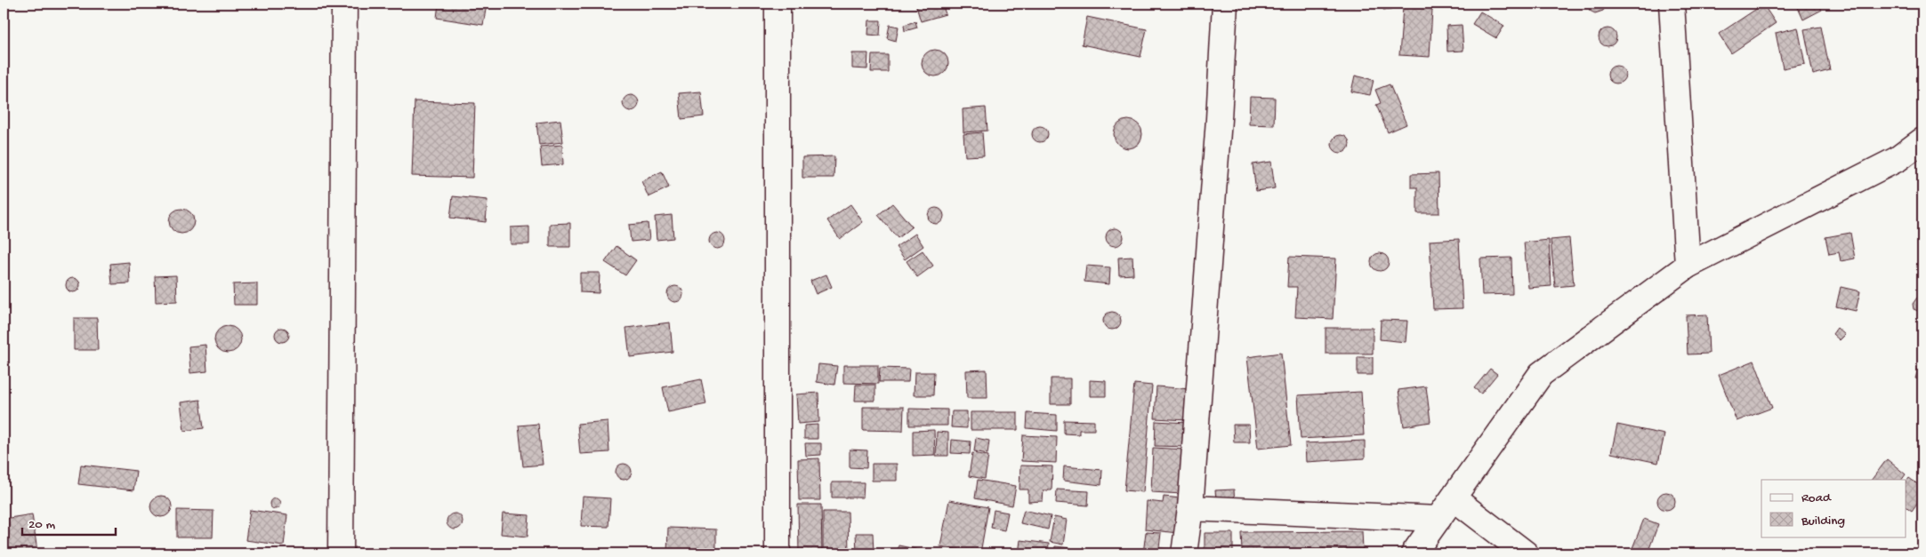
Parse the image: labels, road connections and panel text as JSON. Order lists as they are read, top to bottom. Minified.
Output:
{"legend":["Road","Building"],"scale_bar":"20 m"}
